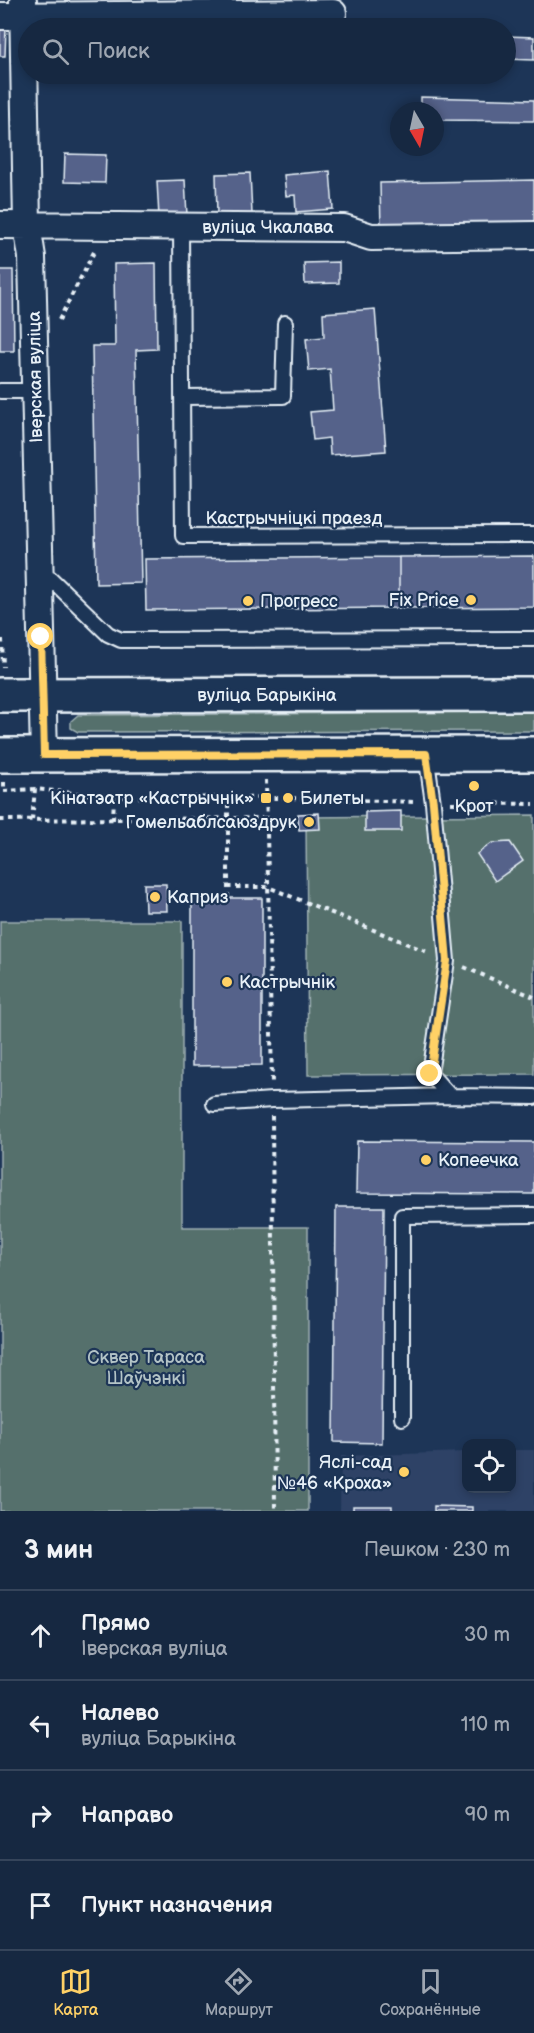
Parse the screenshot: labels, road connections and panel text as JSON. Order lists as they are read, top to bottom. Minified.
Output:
{"streets":{"main road":["вуліца Барыкіна"],"street":["вуліца Чкалава","Іверская вуліца"],"lane":["Кастрычніцкі праезд"]},"crossings":[["вуліца Чкалава","Іверская вуліца"],["вуліца Чкалава","Кастрычніцкі праезд"],["Іверская вуліца","вуліца Барыкіна"]],"parks":["Сквер Тараса Шаўчэнкі"],"places":{"other":["Fix Price","Прогресс","Крот","Билеты","Гомельаблсаюздрук","Каприз","Кастрычнік","Копеечка","Яслі-сад №46 «Кроха»"],"transit":["Кінатэатр «Кастрычнік»"]},"north":"bottom","page":{"search":"Поиск","heading":["3 мин","Пешком · 230 m"],"list":[["Прямо","Іверская вуліца","30 m"],["Налево","вуліца Барыкіна","110 m"],["Направо","90 m"],"Пункт назначения"],"nav":["Карта","Маршрут","Сохранённые"]}}
